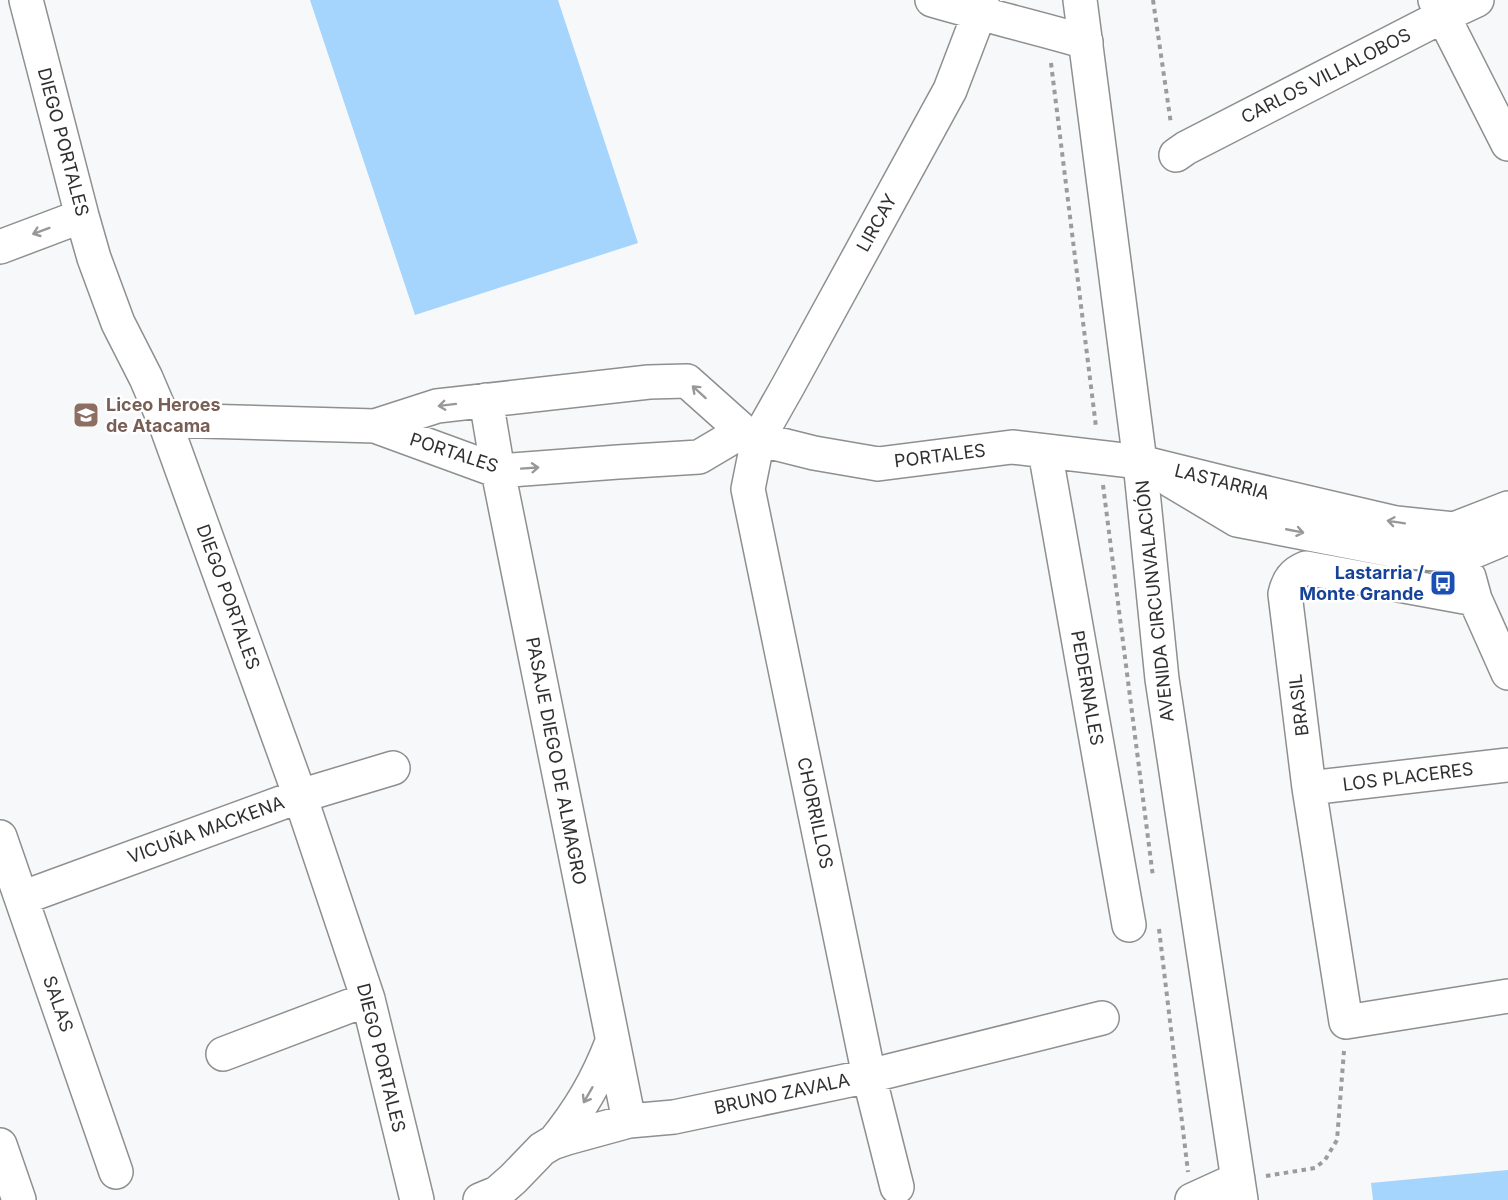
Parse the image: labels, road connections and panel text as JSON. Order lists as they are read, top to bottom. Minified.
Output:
{"streets":{"street":["CARLOS VILLALOBOS","DIEGO PORTALES","LIRCAY","PORTALES","LASTARRIA","AVENIDA CIRCUNVALACIÓN","PEDERNALES","BRASIL","PASAJE DIEGO DE ALMAGRO","LOS PLACERES","CHORRILLOS","VICUÑA MACKENA","SALAS","BRUNO ZAVALA"]},"crossings":[["DIEGO PORTALES","PORTALES"],["DIEGO PORTALES","VICUÑA MACKENA"],["LIRCAY","PORTALES"],["LIRCAY","CHORRILLOS"],["PORTALES","LASTARRIA"],["PORTALES","AVENIDA CIRCUNVALACIÓN"],["PORTALES","PEDERNALES"],["PORTALES","PASAJE DIEGO DE ALMAGRO"],["PORTALES","CHORRILLOS"],["LASTARRIA","AVENIDA CIRCUNVALACIÓN"],["BRASIL","LOS PLACERES"],["PASAJE DIEGO DE ALMAGRO","BRUNO ZAVALA"],["CHORRILLOS","BRUNO ZAVALA"],["VICUÑA MACKENA","SALAS"]],"places":{"school or university":["Liceo Heroes de Atacama"],"bus stop":["Lastarria / Monte Grande"]}}
